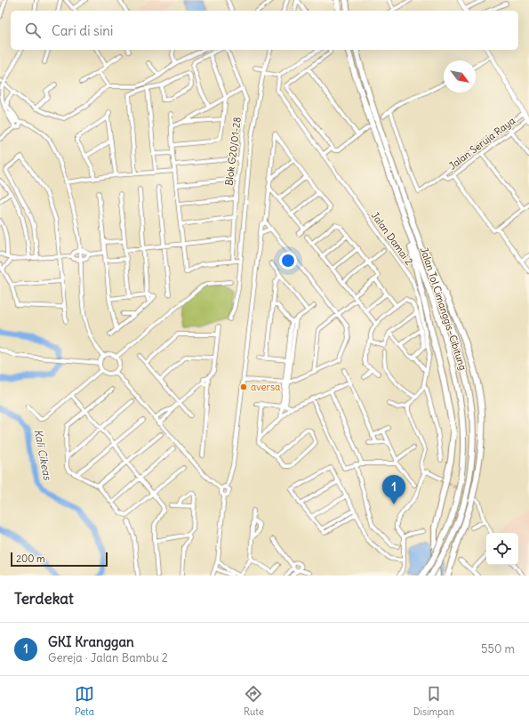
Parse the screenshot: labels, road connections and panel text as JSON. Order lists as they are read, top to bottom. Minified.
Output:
{"streets":{"highway":["Jalan Tol Cimanggis–Cibitung"],"street":["Jalan Seruja Raya","Blok G20/01-28","Jalan Damai 2"]},"water":["Kali Cikeas"],"places":["aversa"],"scale_bar":"200 m","north":"bottom right","page":{"search":"Cari di sini","pins":"1","scale":"200 m","heading":"Terdekat","list":[{"mark":"1","name":"GKI Kranggan","note":"Gereja · Jalan Bambu 2","value":"550 m"}],"nav":["Peta","Rute","Disimpan"]}}
